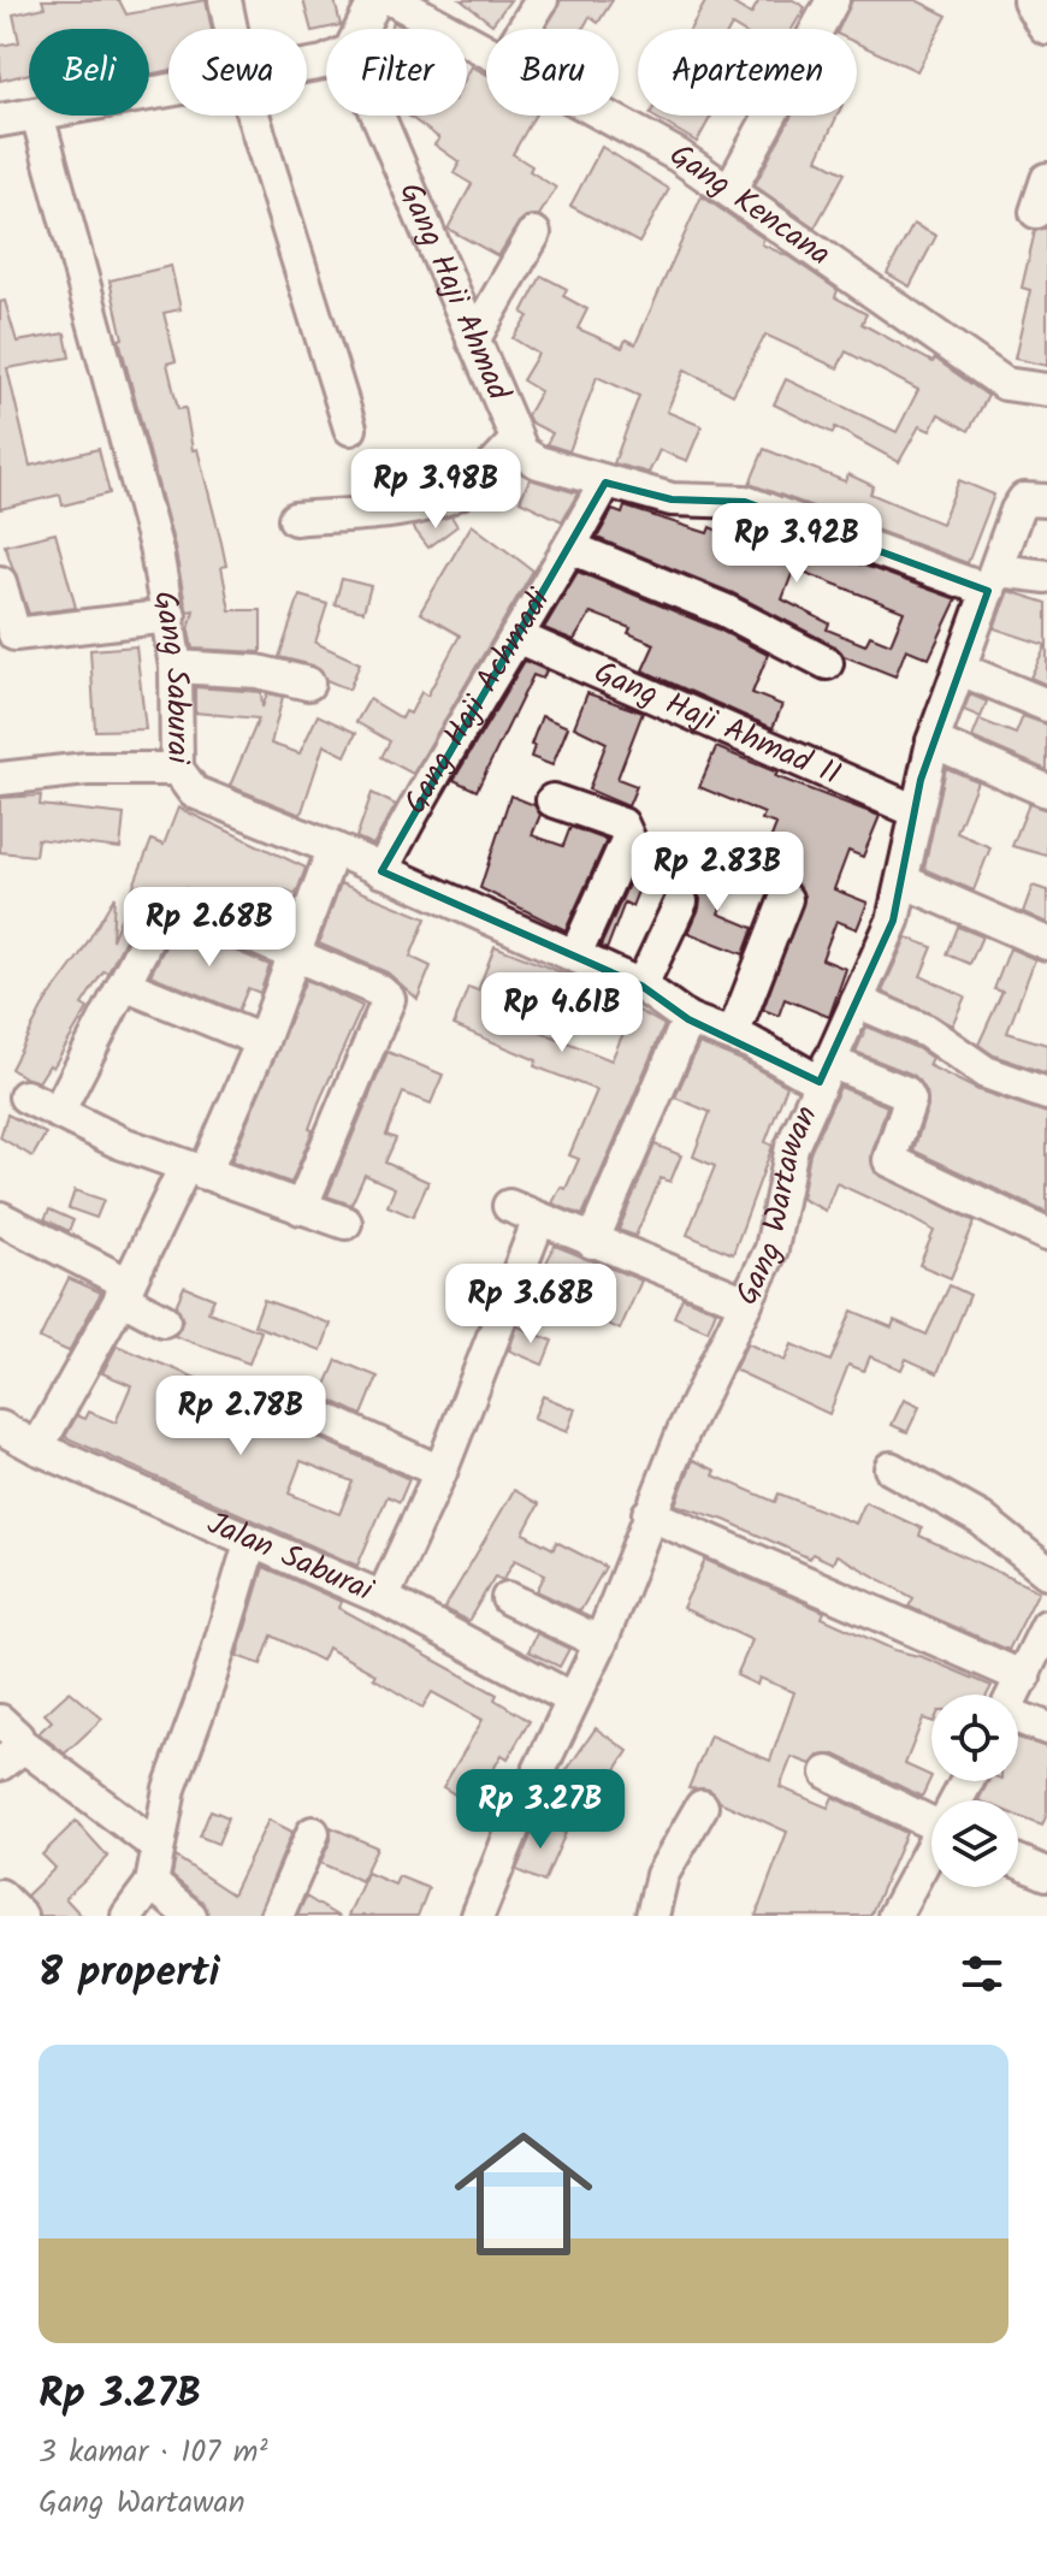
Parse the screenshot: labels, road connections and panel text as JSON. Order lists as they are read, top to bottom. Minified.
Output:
{"streets":{"street":["Gang Kencana","Gang Haji Ahmad","Gang Saburai","Gang Haji Achmadi","Gang Haji Ahmad II","Gang Wartawan","Jalan Saburai"]},"crossings":[["Gang Haji Ahmad","Gang Haji Achmadi"],["Gang Haji Ahmad","Gang Wartawan"],["Gang Saburai","Gang Haji Achmadi"],["Gang Saburai","Gang Wartawan"],["Gang Haji Achmadi","Gang Haji Ahmad II"],["Gang Haji Ahmad II","Gang Wartawan"],["Gang Wartawan","Jalan Saburai"]],"page":{"chip":["Beli","Sewa","Filter","Baru","Apartemen"],"price":["Rp 3.98B","Rp 3.92B","Rp 2.83B","Rp 2.68B","Rp 4.61B","Rp 3.68B","Rp 2.78B","Rp 3.27B"],"heading":"8 properti","list":[{"name":"Rp 3.27B","note":"3 kamar · 107 m² · Gang Wartawan"}]}}
